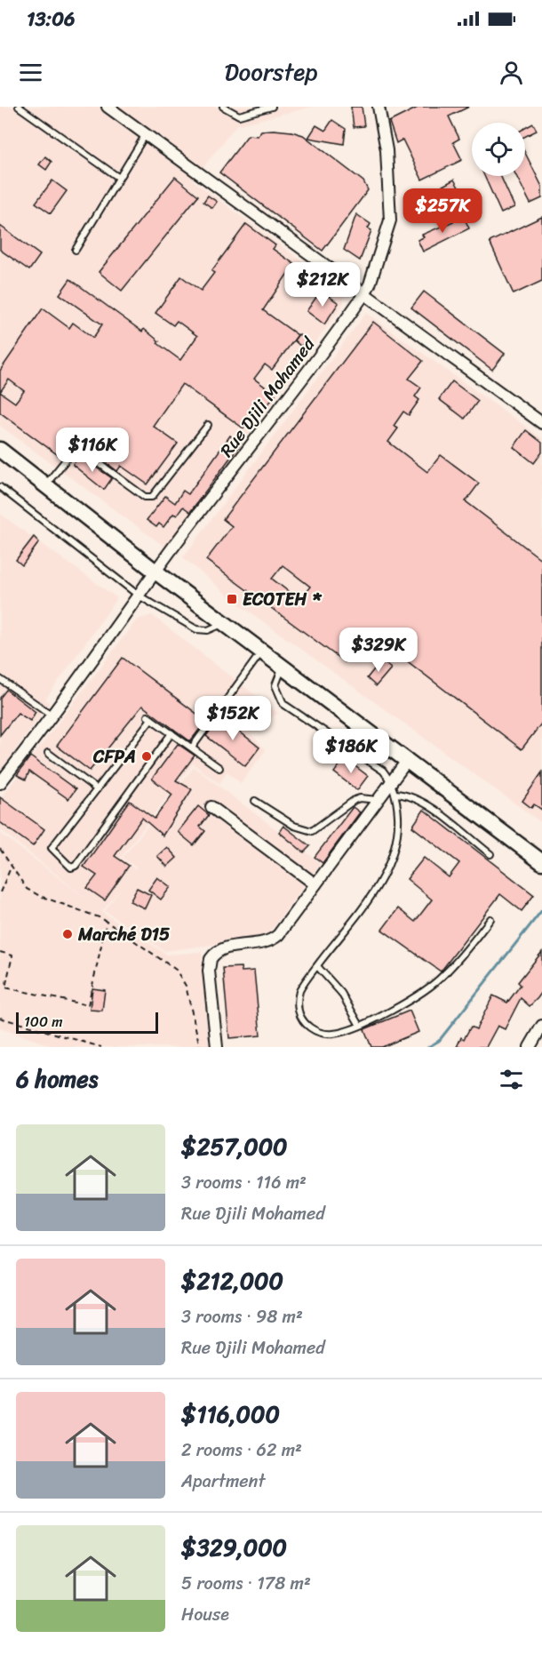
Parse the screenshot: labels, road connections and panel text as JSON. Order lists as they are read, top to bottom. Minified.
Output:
{"streets":{"street":["Rue Djili Mohamed"]},"places":{"transit":["ECOTEH *"],"other":["CFPA","Marché D15"]},"scale_bar":"100 m","page":{"status":"13:06","header":"Doorstep","price":["$257K","$212K","$116K","$329K","$152K","$186K"],"scale":"100 m","heading":"6 homes","list":[{"name":"$257,000","note":"3 rooms · 116 m² · Rue Djili Mohamed"},{"name":"$212,000","note":"3 rooms · 98 m² · Rue Djili Mohamed"},{"name":"$116,000","note":"2 rooms · 62 m² · Apartment"},{"name":"$329,000","note":"5 rooms · 178 m² · House"}]}}
